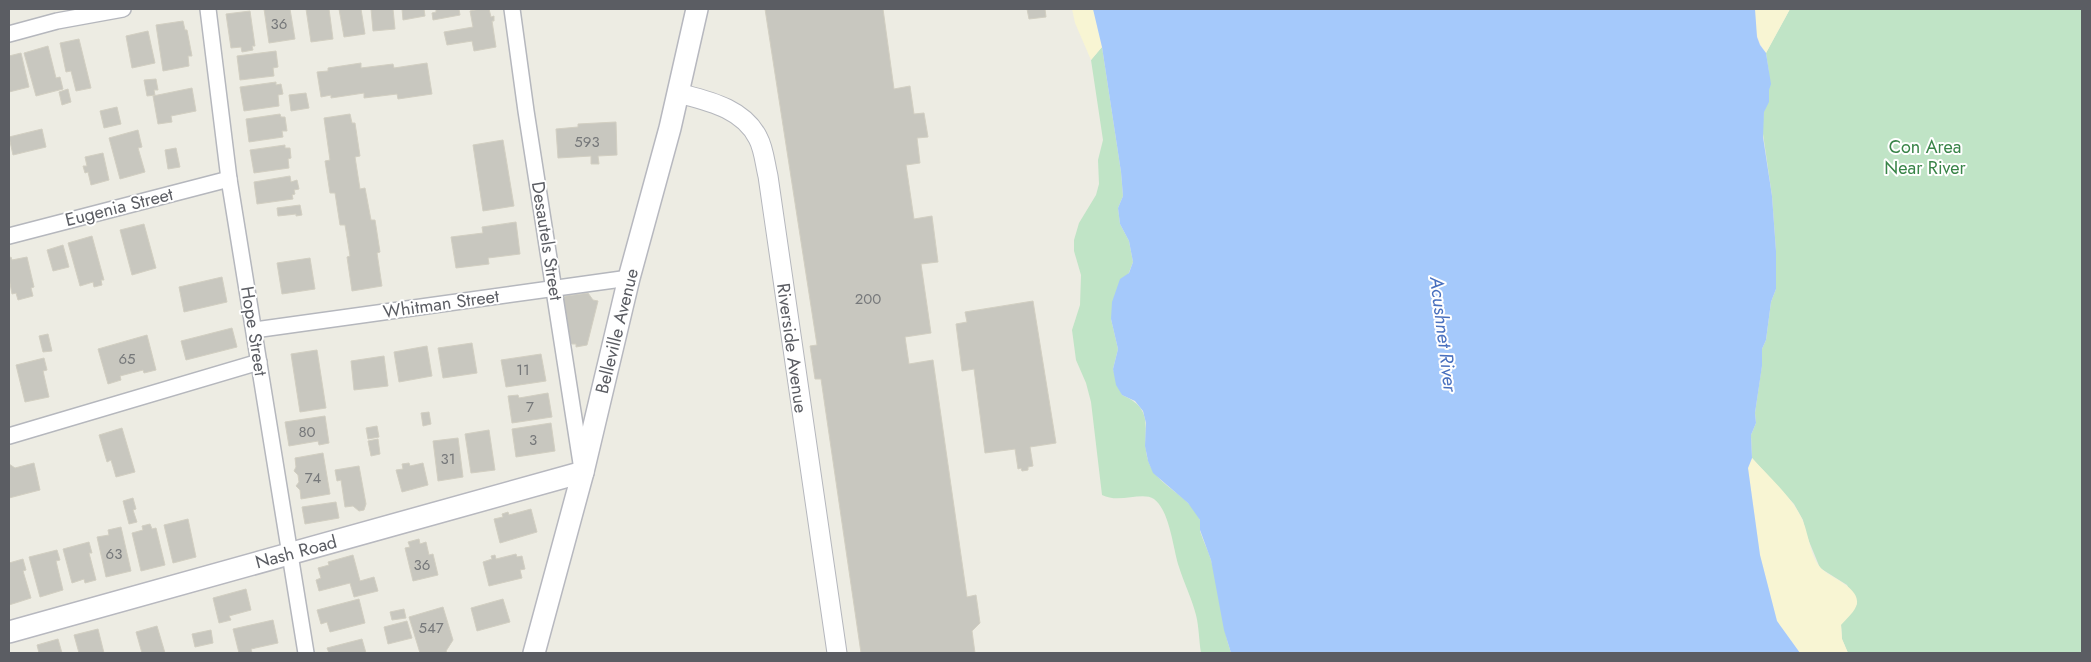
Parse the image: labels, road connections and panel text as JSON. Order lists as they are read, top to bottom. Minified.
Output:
{"streets":{"main road":["Belleville Avenue","Nash Road"],"street":["Eugenia Street","Desautels Street","Whitman Street","Hope Street","Riverside Avenue"]},"crossings":[["Eugenia Street","Hope Street"],["Desautels Street","Whitman Street"],["Desautels Street","Belleville Avenue"],["Desautels Street","Nash Road"],["Whitman Street","Hope Street"],["Whitman Street","Belleville Avenue"],["Hope Street","Nash Road"],["Belleville Avenue","Riverside Avenue"],["Belleville Avenue","Nash Road"]],"water":["Acushnet River"],"parks":["Con Area Near River"],"house_numbers":["36","593","200","65","11","7","80","3","31","74","63","36","547"]}
